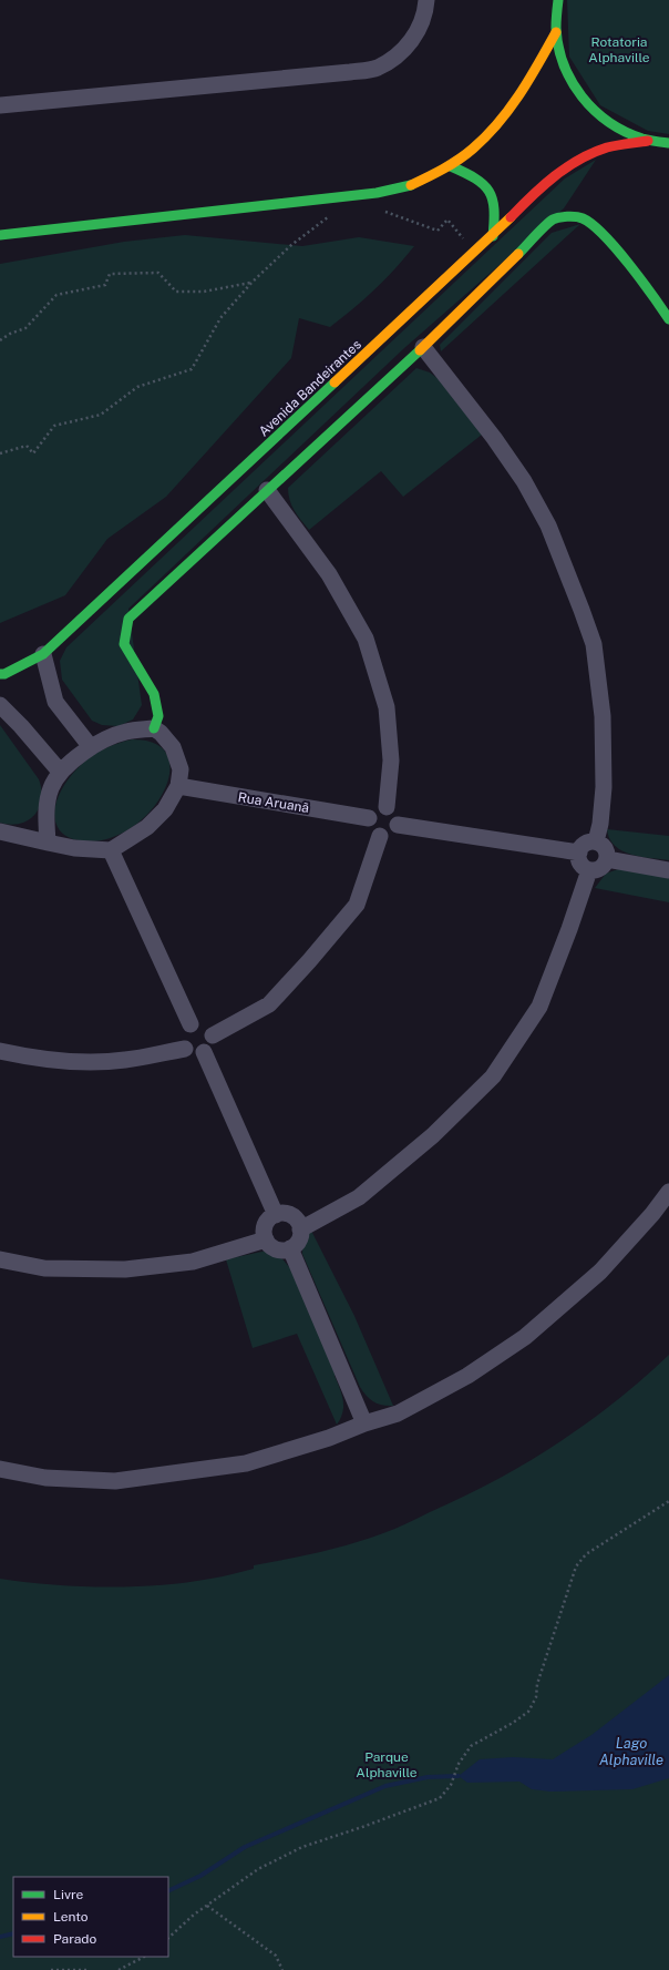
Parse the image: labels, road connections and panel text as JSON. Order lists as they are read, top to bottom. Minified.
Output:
{"streets":{"street":["Avenida Bandeirantes","Rua Aruanã"]},"water":["Lago Alphaville"],"parks":["Rotatoria Alphaville","Parque Alphaville"],"legend":["Livre","Lento","Parado"]}
